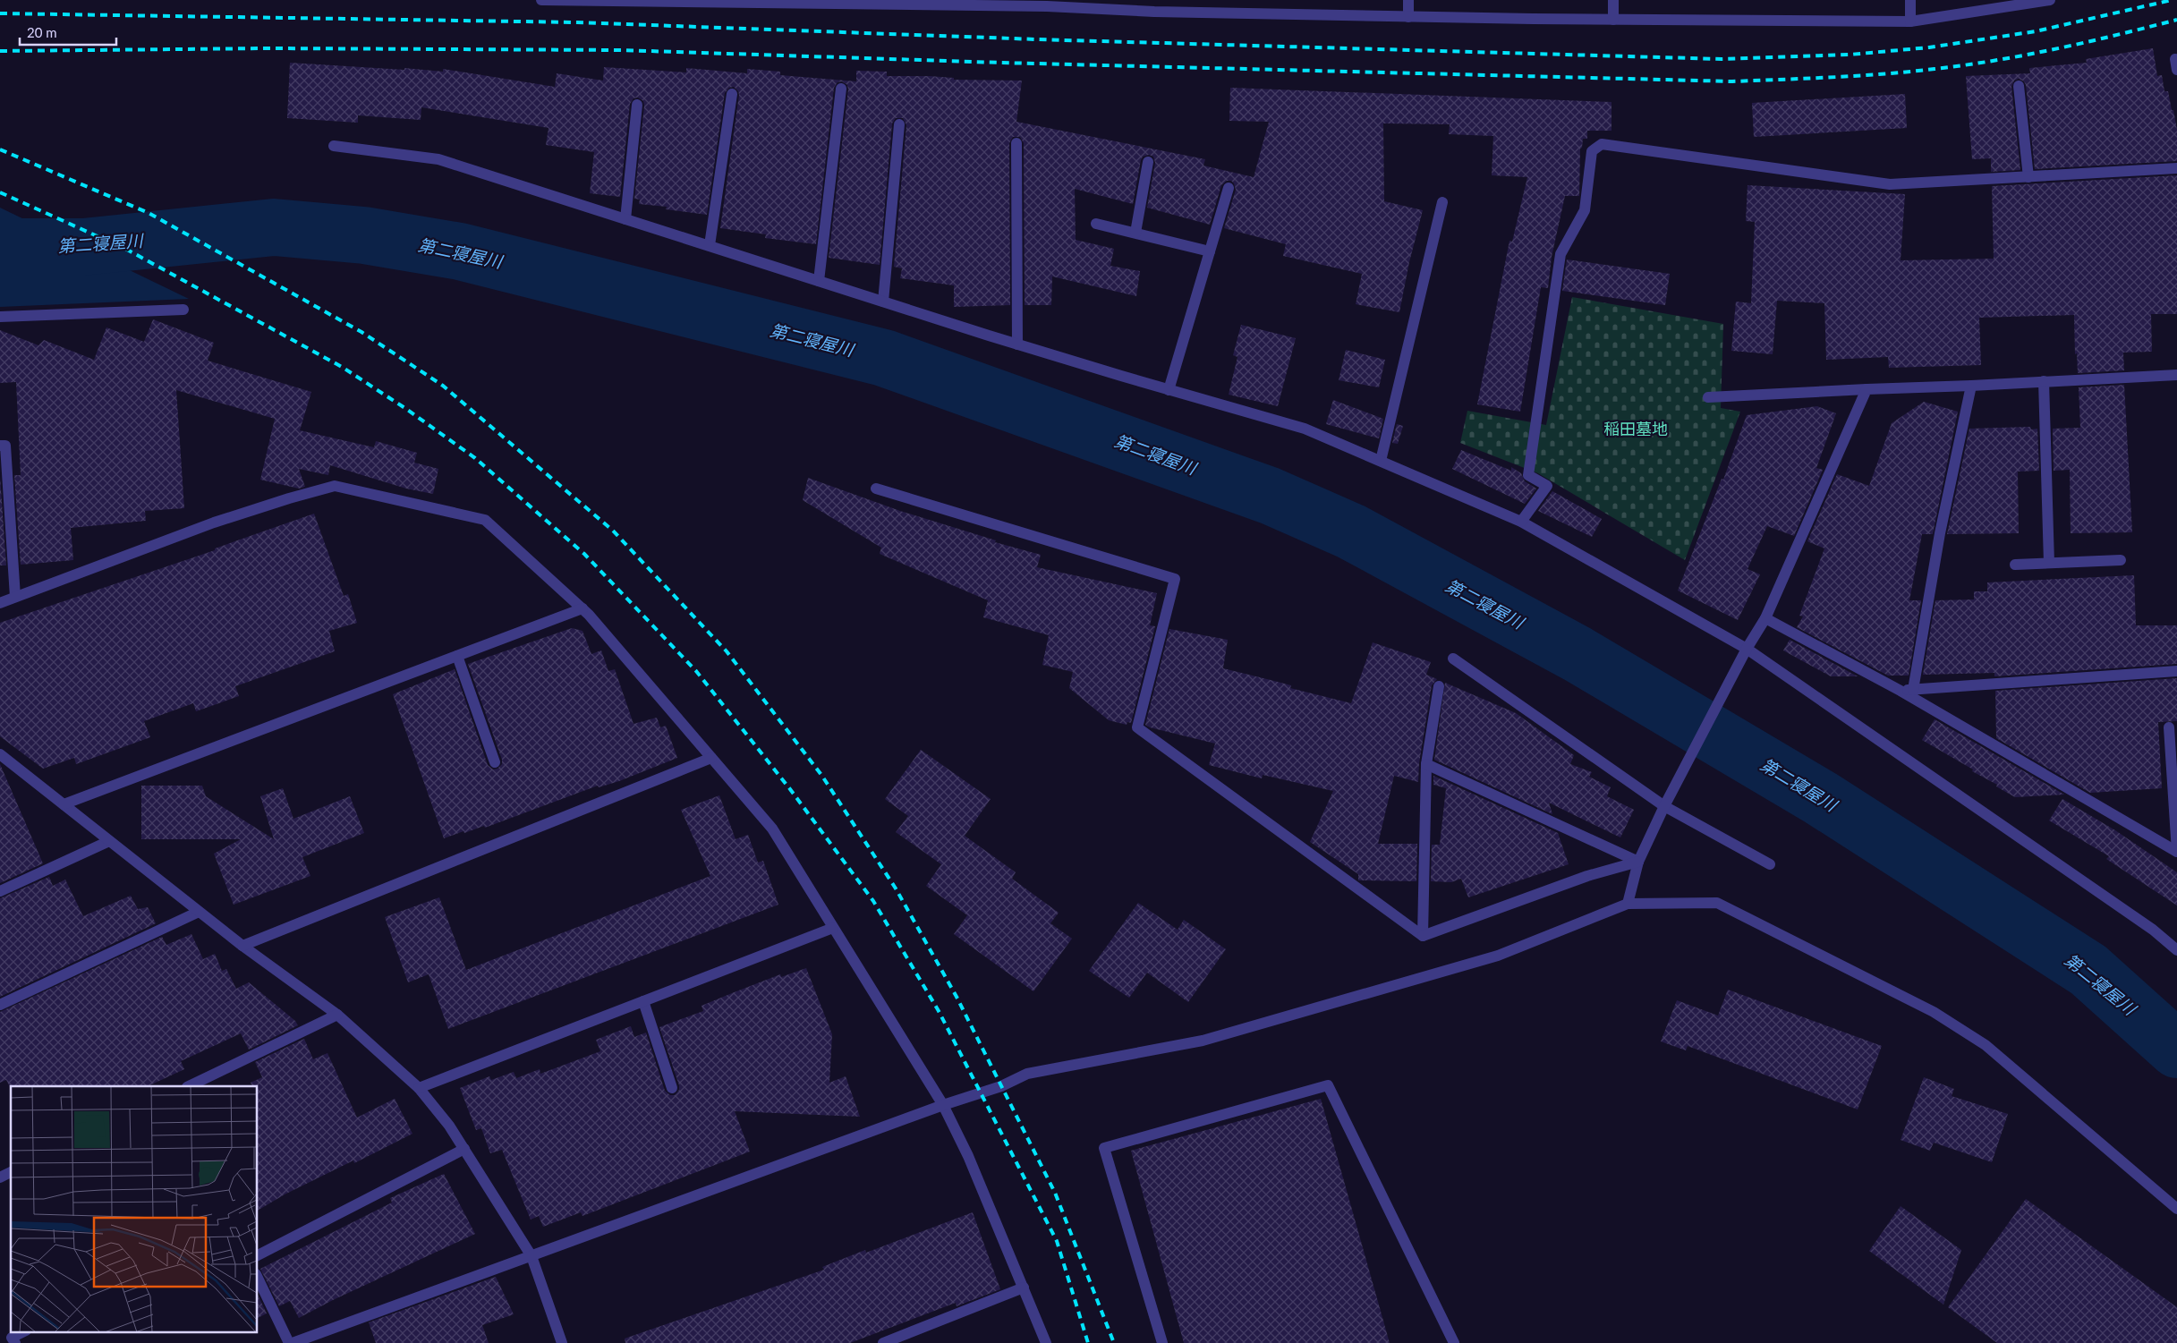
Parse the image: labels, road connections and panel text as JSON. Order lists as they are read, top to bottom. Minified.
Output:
{"water":["第二寝屋川"],"parks":["稲田墓地"],"scale_bar":"20 m"}
